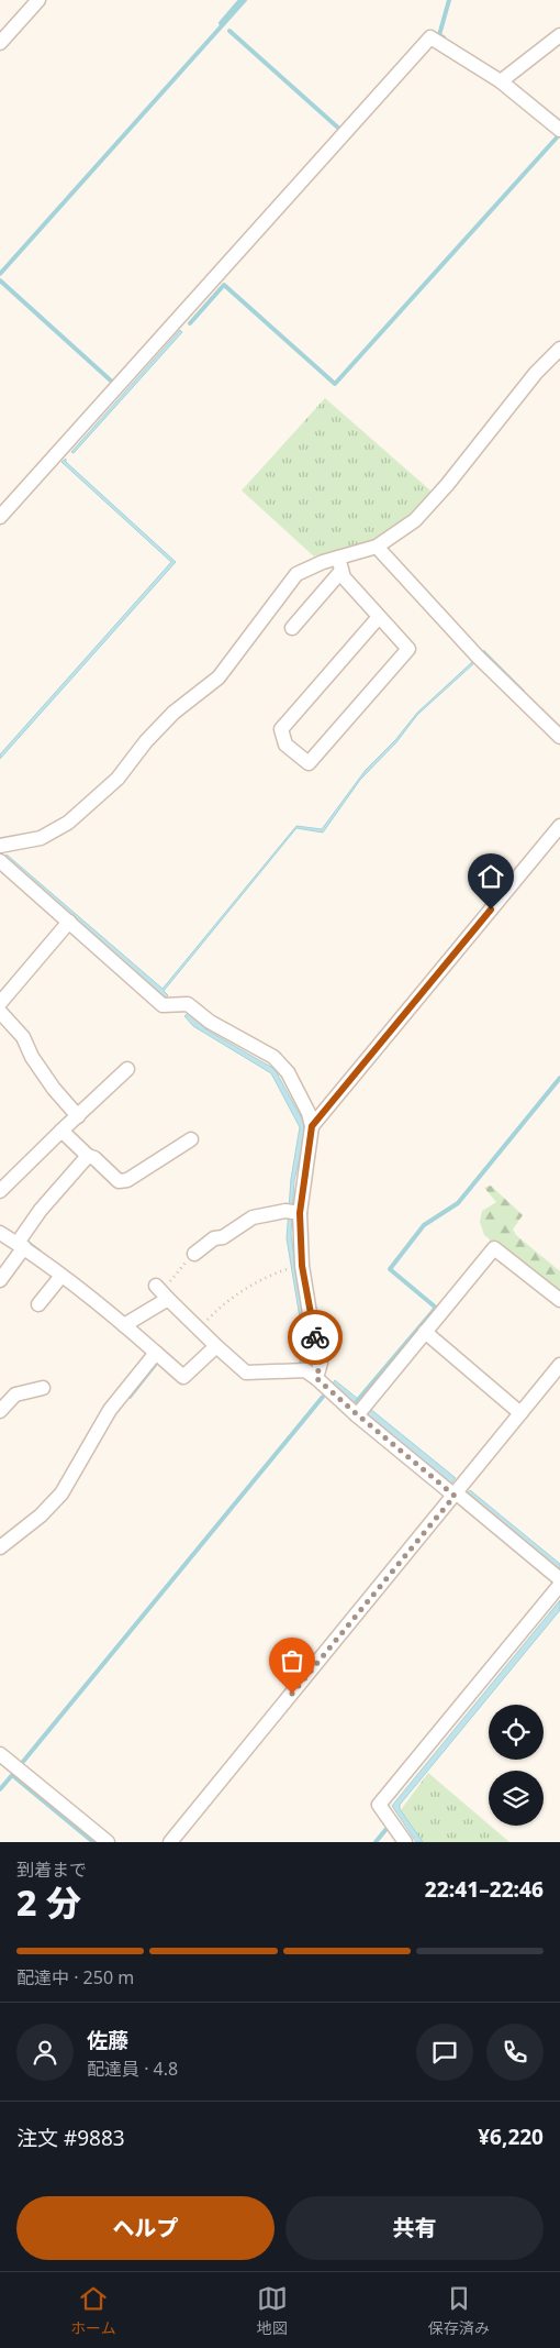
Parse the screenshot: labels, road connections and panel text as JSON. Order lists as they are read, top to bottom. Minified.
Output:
{"page":{"heading":["2 分","到着まで","22:41–22:46"],"panel":["佐藤","配達員 · 4.8","注文 #9883","¥6,220"],"bar":"配達中 · 250 m","buttons":["ヘルプ","共有"],"tabs":["ホーム","地図","保存済み"]}}
